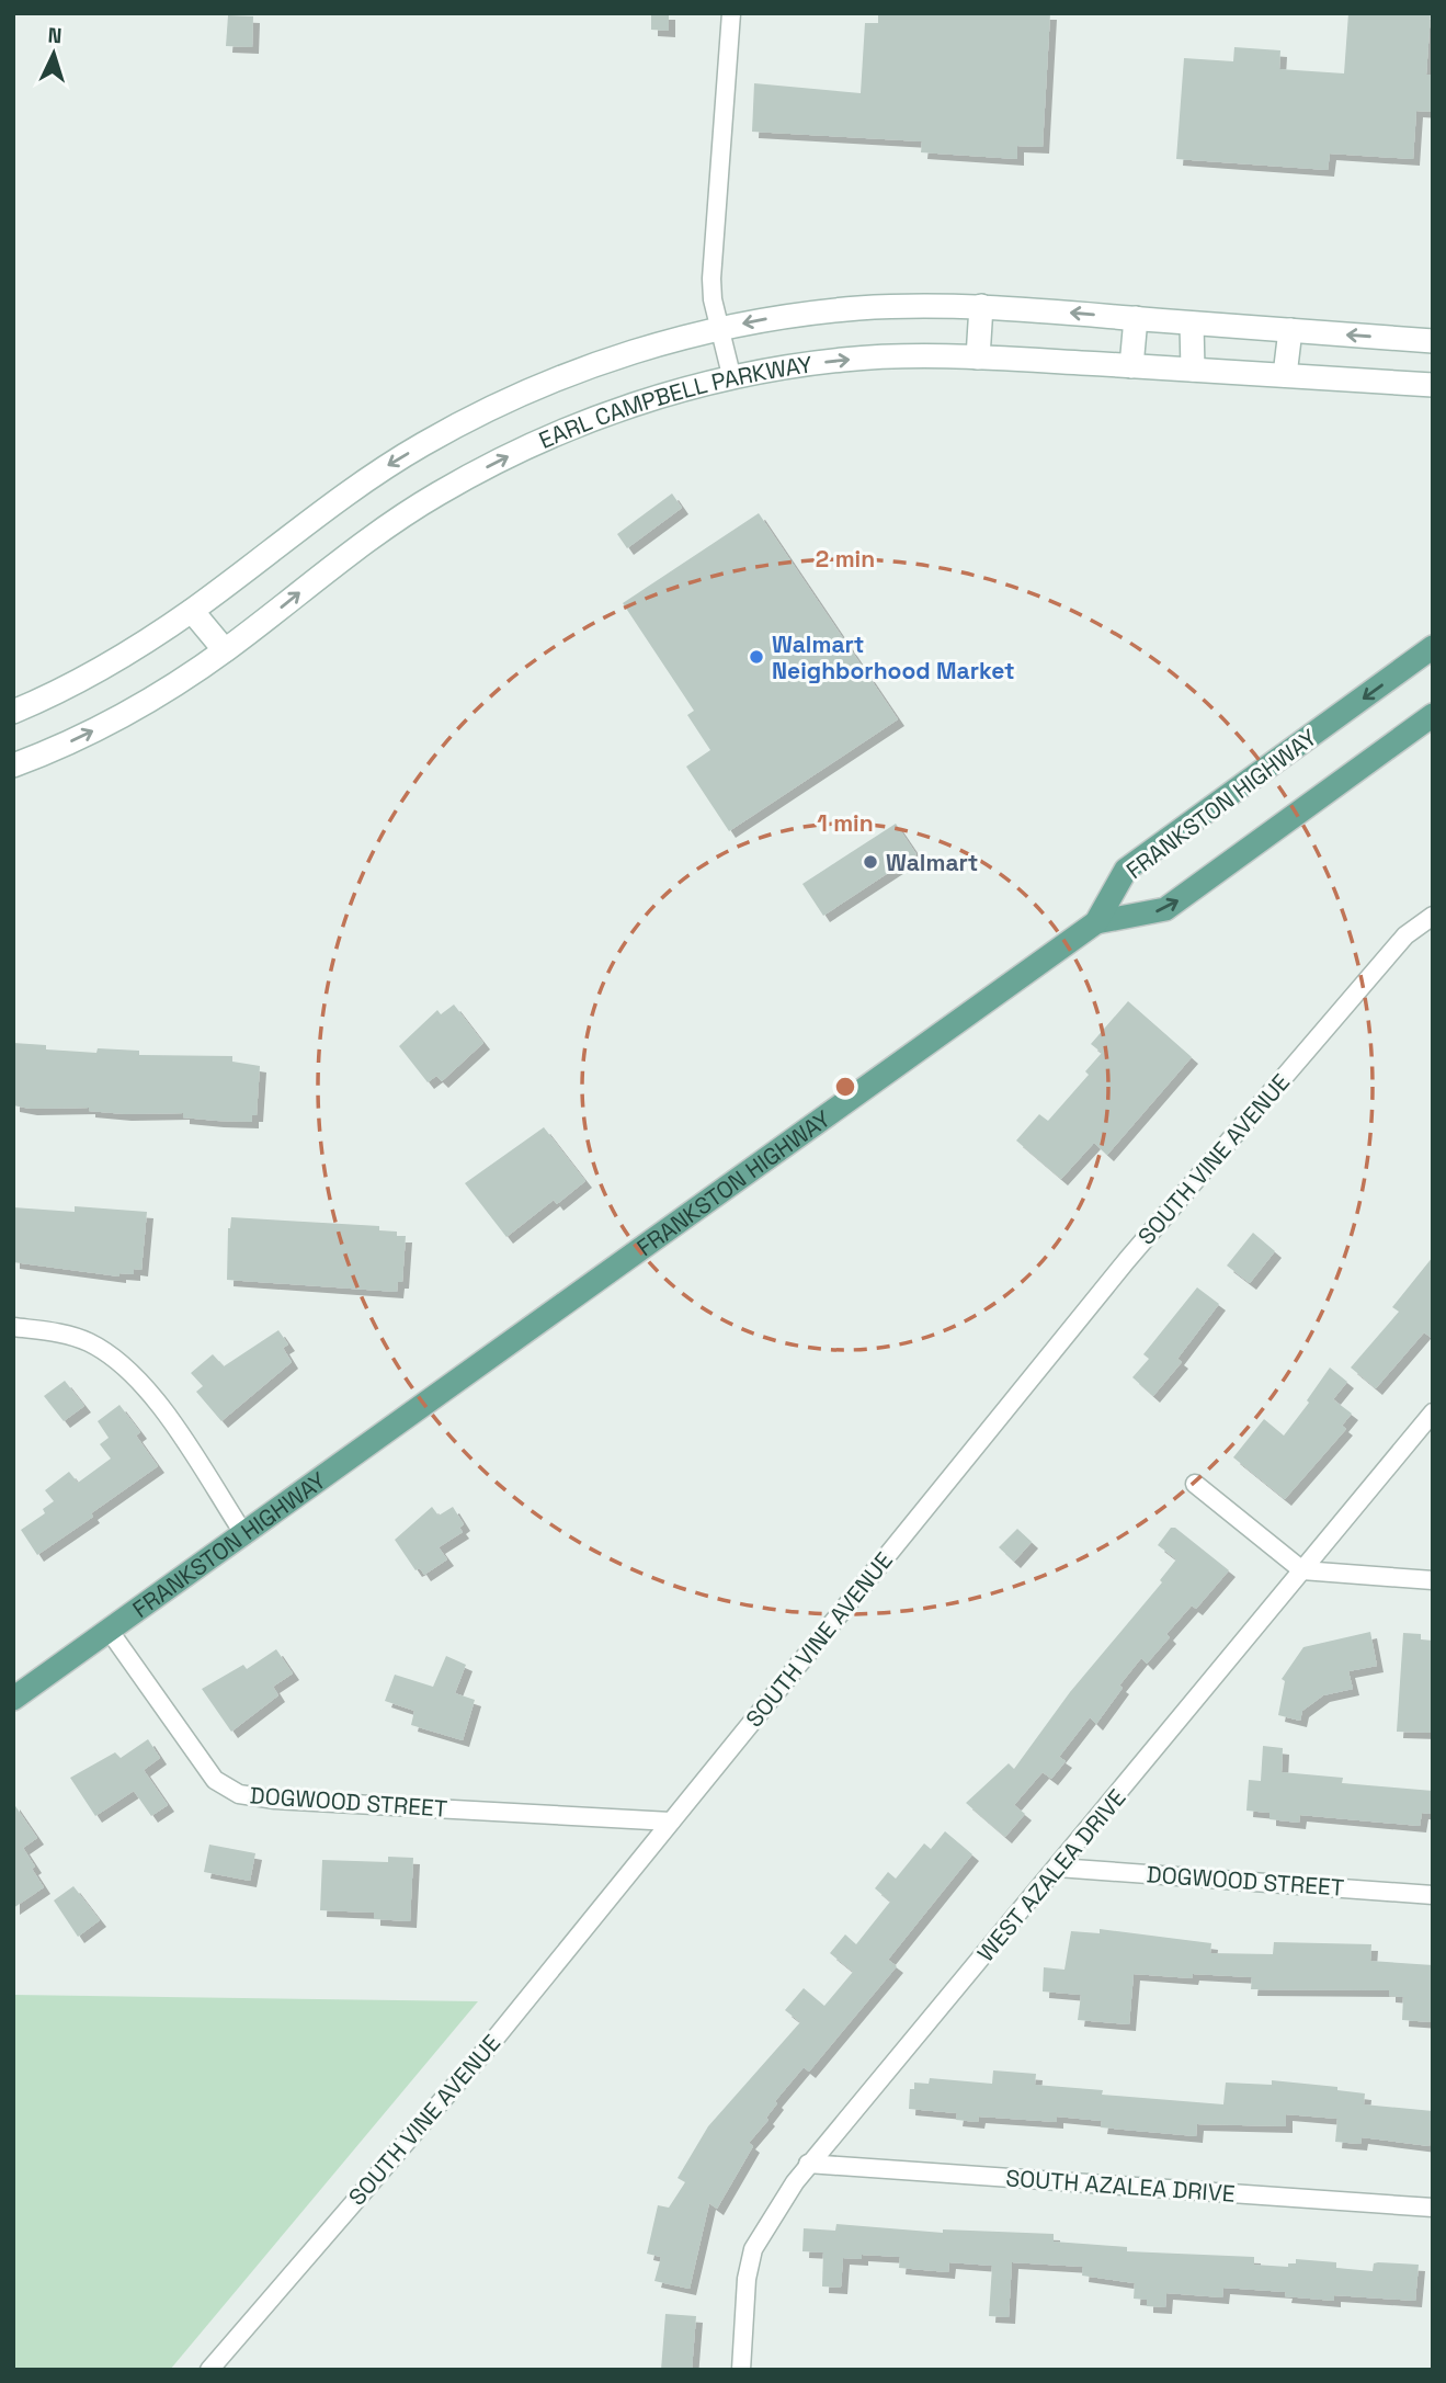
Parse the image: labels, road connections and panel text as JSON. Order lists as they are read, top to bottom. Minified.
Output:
{"streets":{"main road":["EARL CAMPBELL PARKWAY","FRANKSTON HIGHWAY"],"street":["SOUTH VINE AVENUE","DOGWOOD STREET","WEST AZALEA DRIVE","SOUTH AZALEA DRIVE"]},"crossings":[["FRANKSTON HIGHWAY","DOGWOOD STREET"],["SOUTH VINE AVENUE","DOGWOOD STREET"],["DOGWOOD STREET","WEST AZALEA DRIVE"],["WEST AZALEA DRIVE","SOUTH AZALEA DRIVE"]],"places":["Walmart Neighborhood Market","Walmart"],"north":"top","rings":["2 min","1 min"]}
